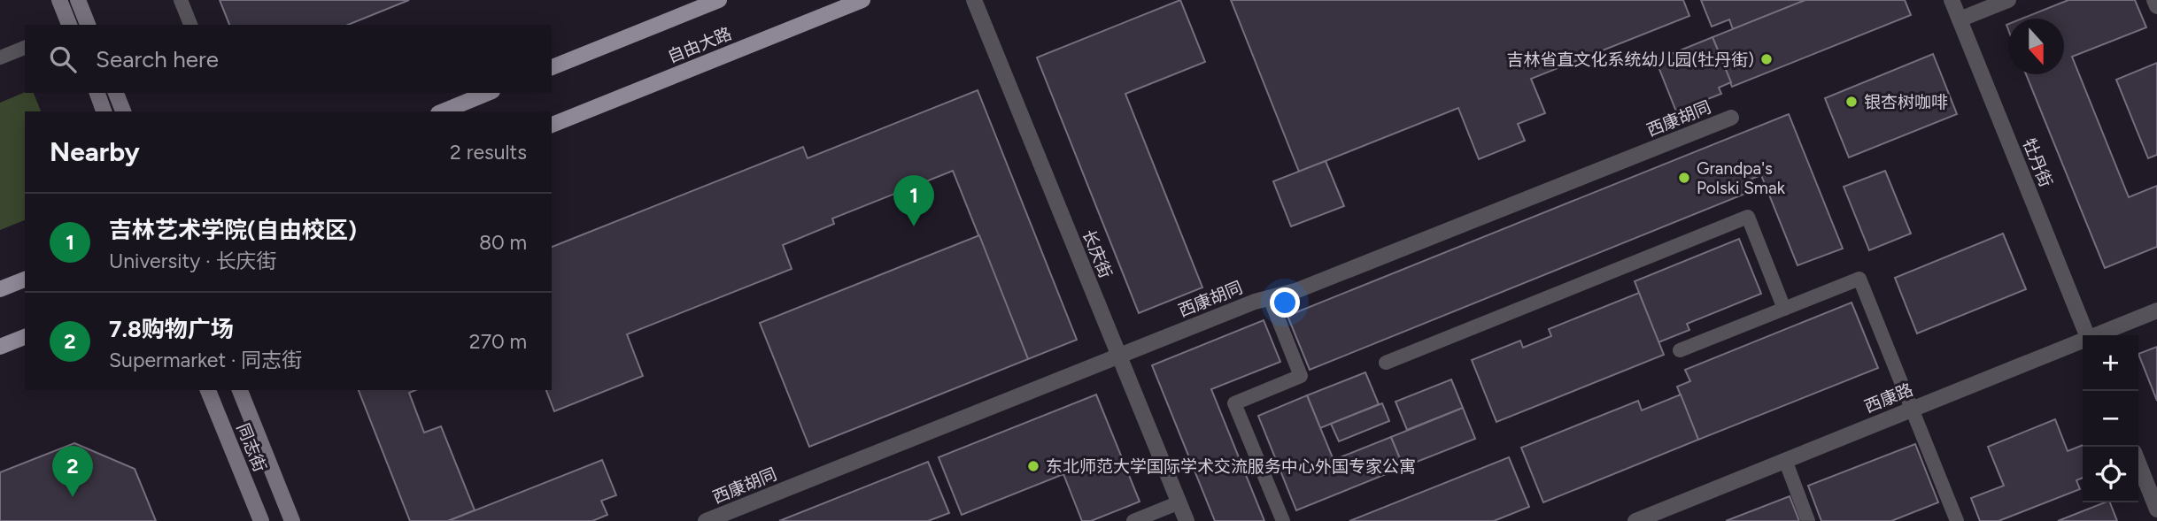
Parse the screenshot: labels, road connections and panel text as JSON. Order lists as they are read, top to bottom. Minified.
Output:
{"streets":{"main road":["自由大路","同志街"],"street":["西康胡同","牡丹街","长庆街","西康路"]},"crossings":[["西康胡同","长庆街"]],"places":["吉林省直文化系统幼儿园(牡丹街)","银杏树咖啡","Grandpa's Polski Smak","东北师范大学国际学术交流服务中心外国专家公寓"],"north":"bottom","page":{"search":"Search here","heading":["Nearby","2 results"],"pins":["1","2"],"list":[{"mark":"1","name":"吉林艺术学院(自由校区)","note":"University · 长庆街","value":"80 m"},{"mark":"2","name":"7.8购物广场","note":"Supermarket · 同志街","value":"270 m"}],"map_buttons":["+","−"]}}
